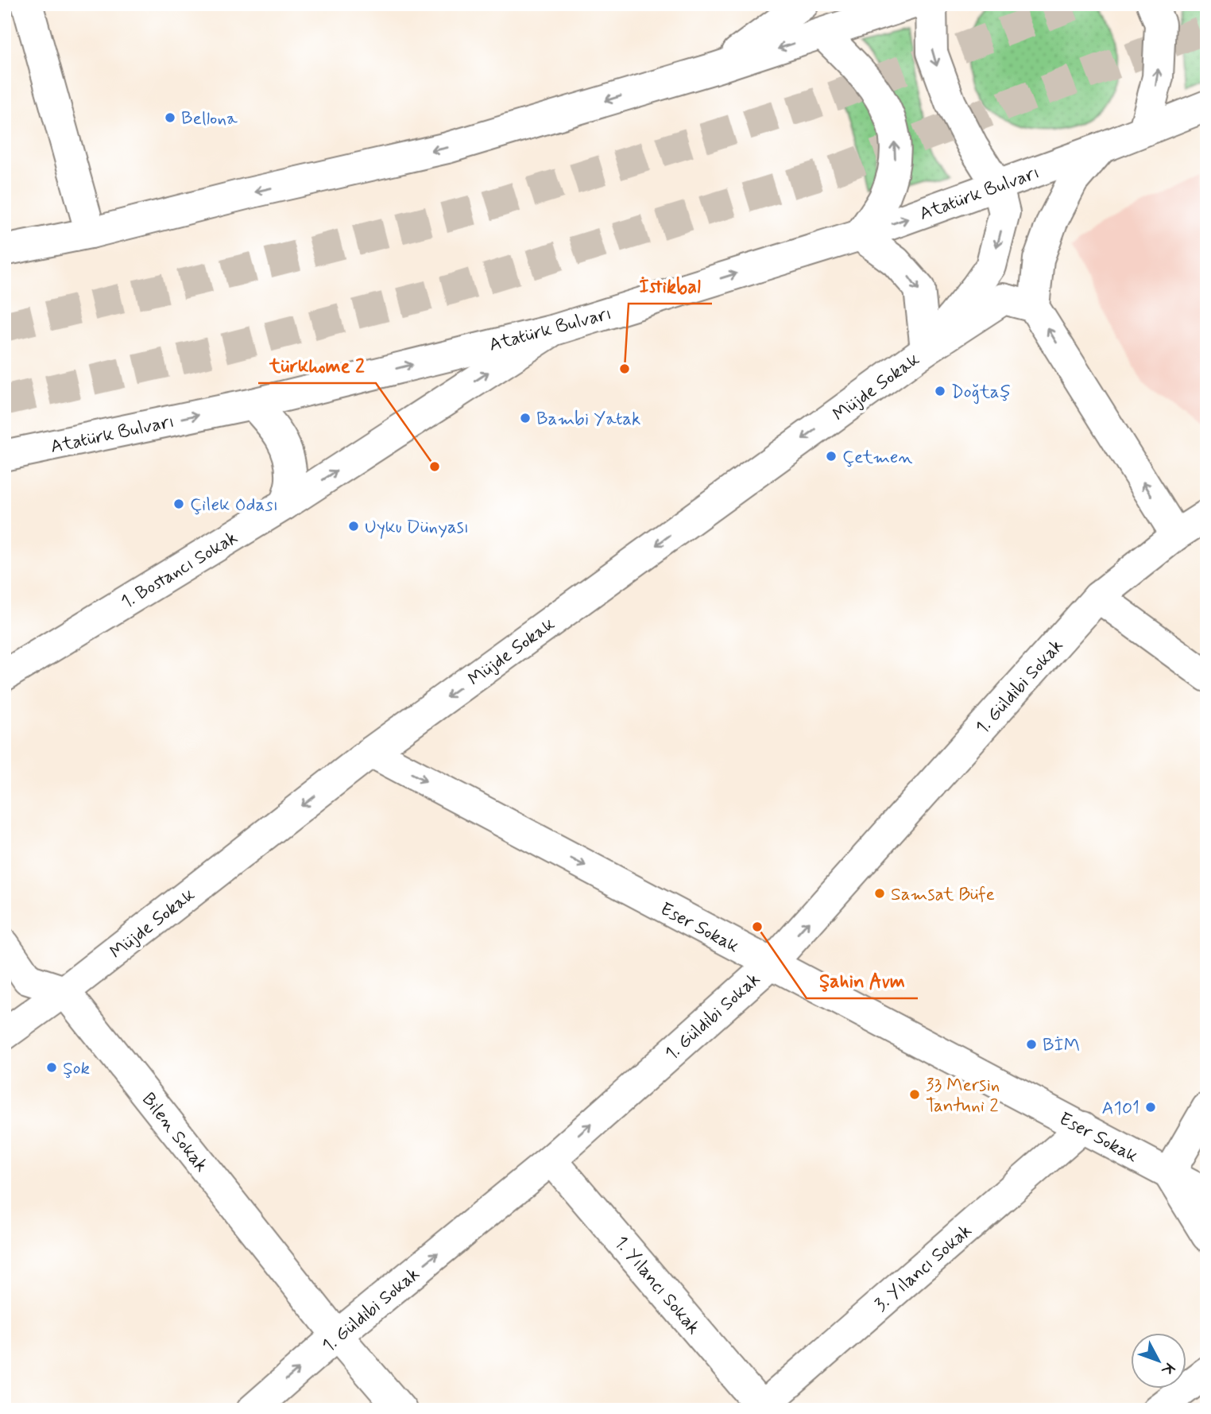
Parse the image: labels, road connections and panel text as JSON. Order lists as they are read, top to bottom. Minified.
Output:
{"streets":{"main road":["Atatürk Bulvarı","Müjde Sokak","1. Bostancı Sokak","1. Güldibi Sokak","Eser Sokak","Bilen Sokak","3. Yılancı Sokak","1. Yılancı Sokak"]},"crossings":[["Atatürk Bulvarı","1. Bostancı Sokak"],["Müjde Sokak","Eser Sokak"],["Müjde Sokak","Bilen Sokak"],["1. Güldibi Sokak","Eser Sokak"],["1. Güldibi Sokak","Bilen Sokak"],["1. Güldibi Sokak","1. Yılancı Sokak"],["Eser Sokak","3. Yılancı Sokak"],["3. Yılancı Sokak","1. Yılancı Sokak"]],"one_way":["Müjde Sokak","1. Güldibi Sokak","Eser Sokak"],"places":["Bellona","İstikbal","Doğtaş","Bambi Yatak","Çetmen","türkhome 2","Çilek Odası","Uyku Dünyası","Samsat Büfe","Şahin Avm","BİM","Şok","33 Mersin Tantuni 2","A101"],"north":"bottom right"}
